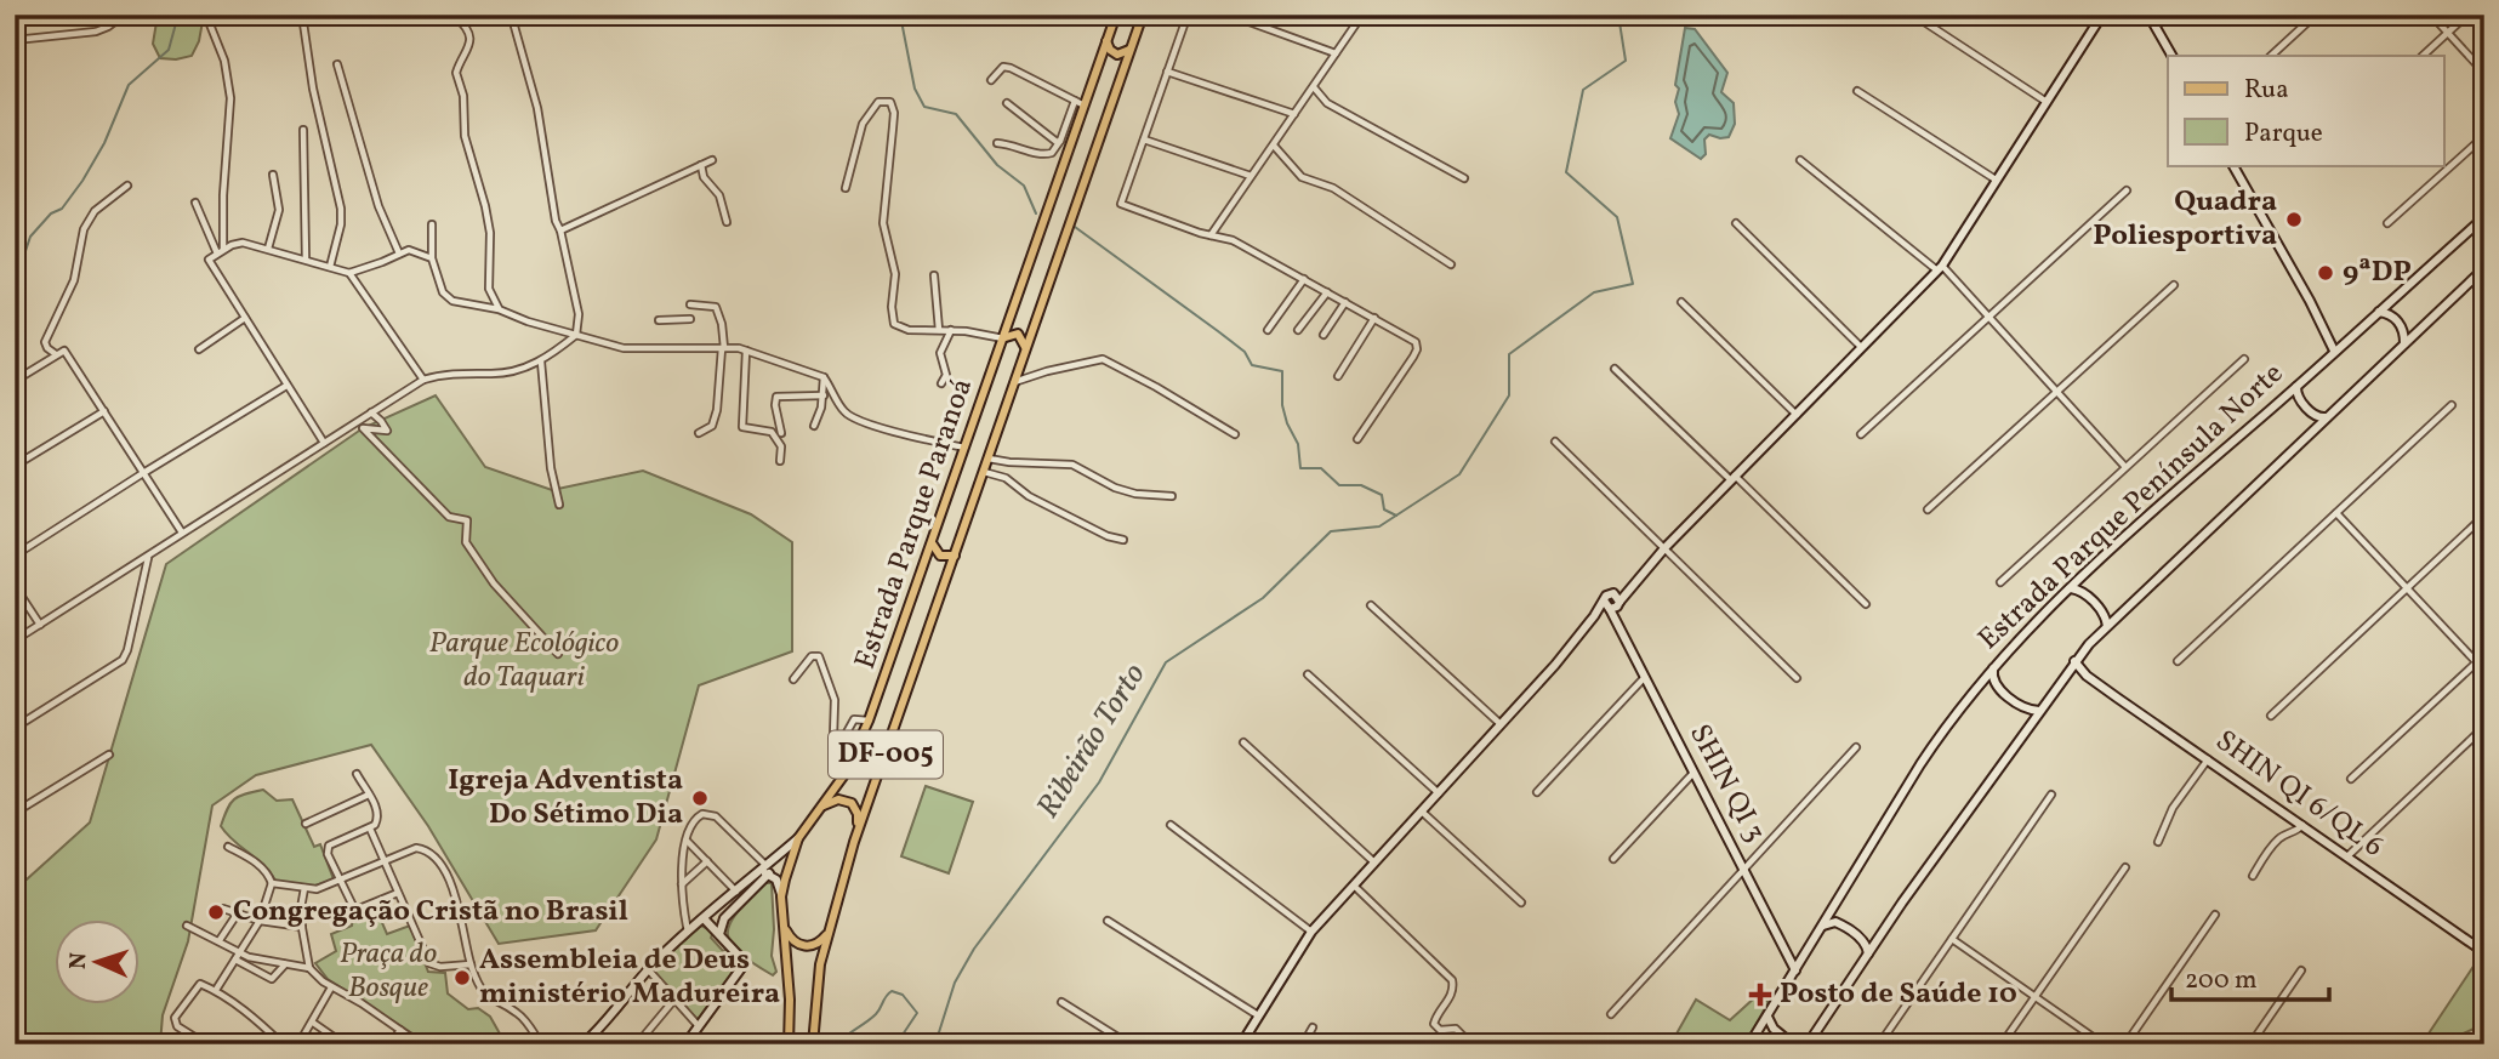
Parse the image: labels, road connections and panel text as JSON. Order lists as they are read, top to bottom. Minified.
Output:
{"streets":{"main road":["Estrada Parque Paranoá","DF-005"],"street":["Estrada Parque Península Norte","SHIN QI 3","SHIN QI 6/QL 6"]},"crossings":[["Estrada Parque Península Norte","SHIN QI 3"]],"water":["Ribeirão Torto"],"parks":["Parque Ecológico do Taquari","Praça do Bosque"],"places":{"other":["Quadra Poliesportiva","9ªDP","Igreja Adventista Do Sétimo Dia","Congregação Cristã no Brasil","Assembleia de Deus ministério Madureira"],"health":["Posto de Saúde 10"]},"legend":["Rua","Parque"],"scale_bar":"200 m","north":"left"}
